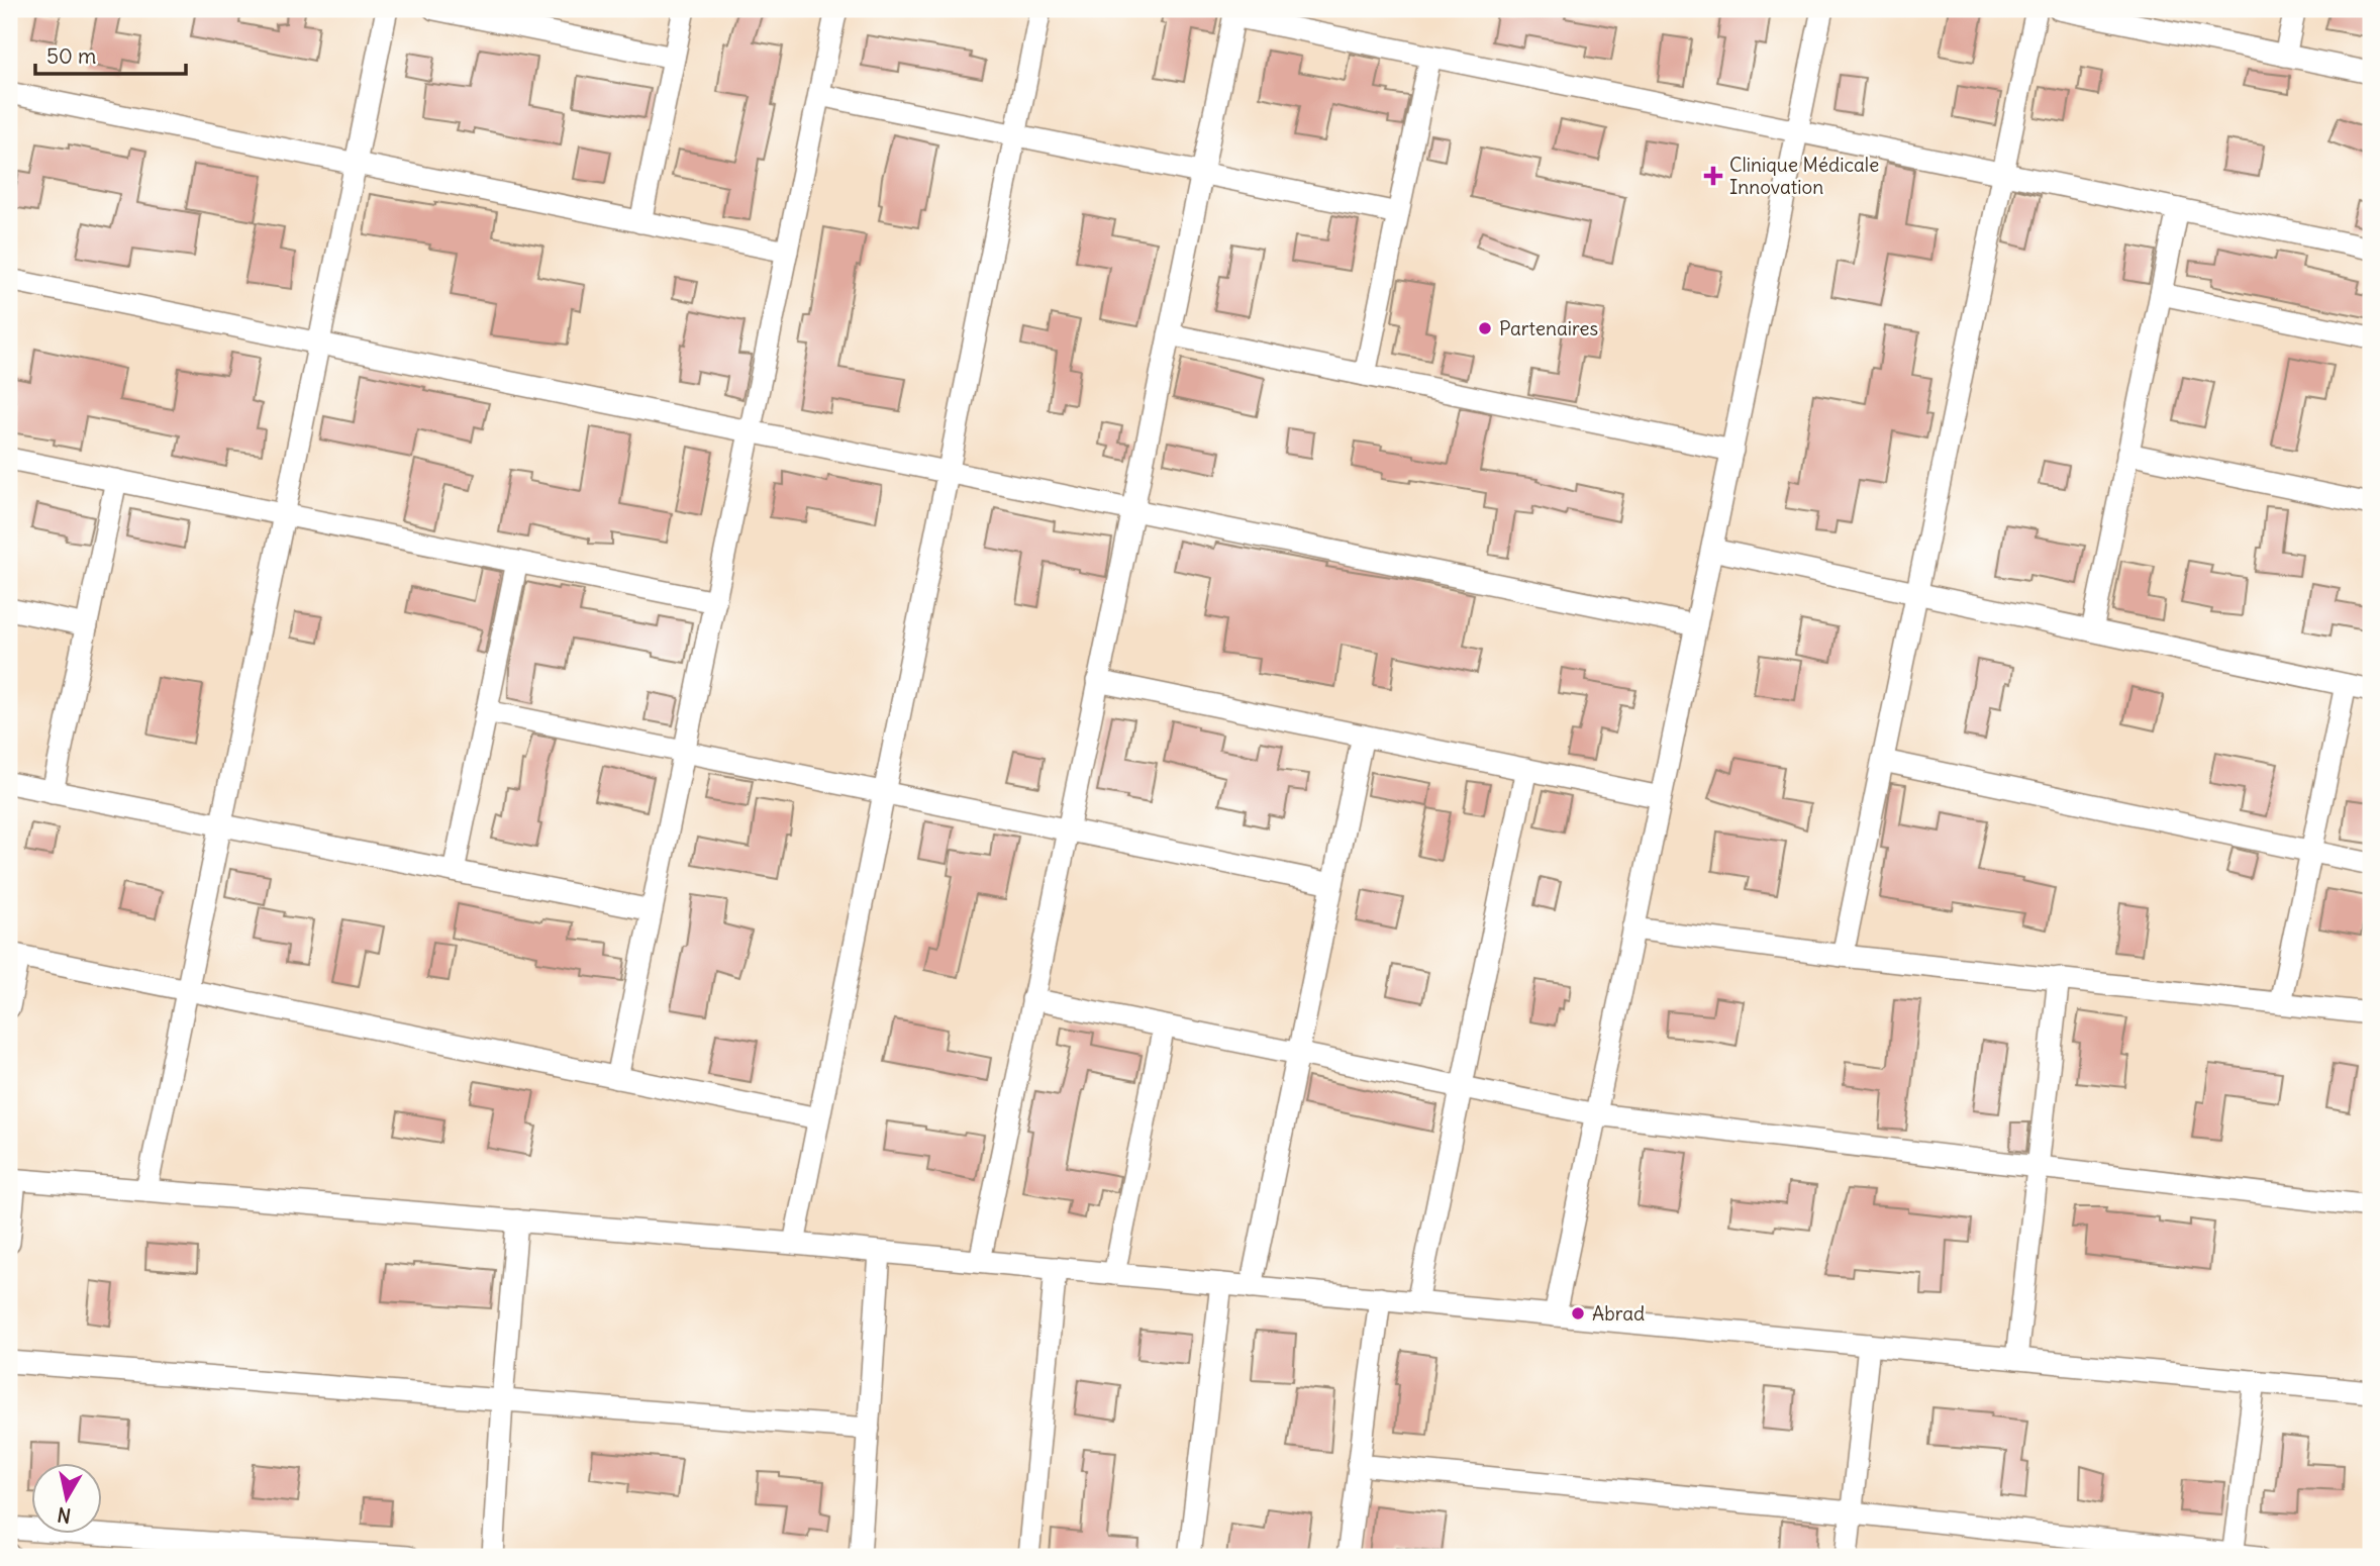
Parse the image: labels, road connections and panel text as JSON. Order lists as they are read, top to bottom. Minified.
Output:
{"places":{"health":["Clinique Médicale Innovation"],"other":["Partenaires","Abrad"]},"scale_bar":"50 m","north":"bottom"}
